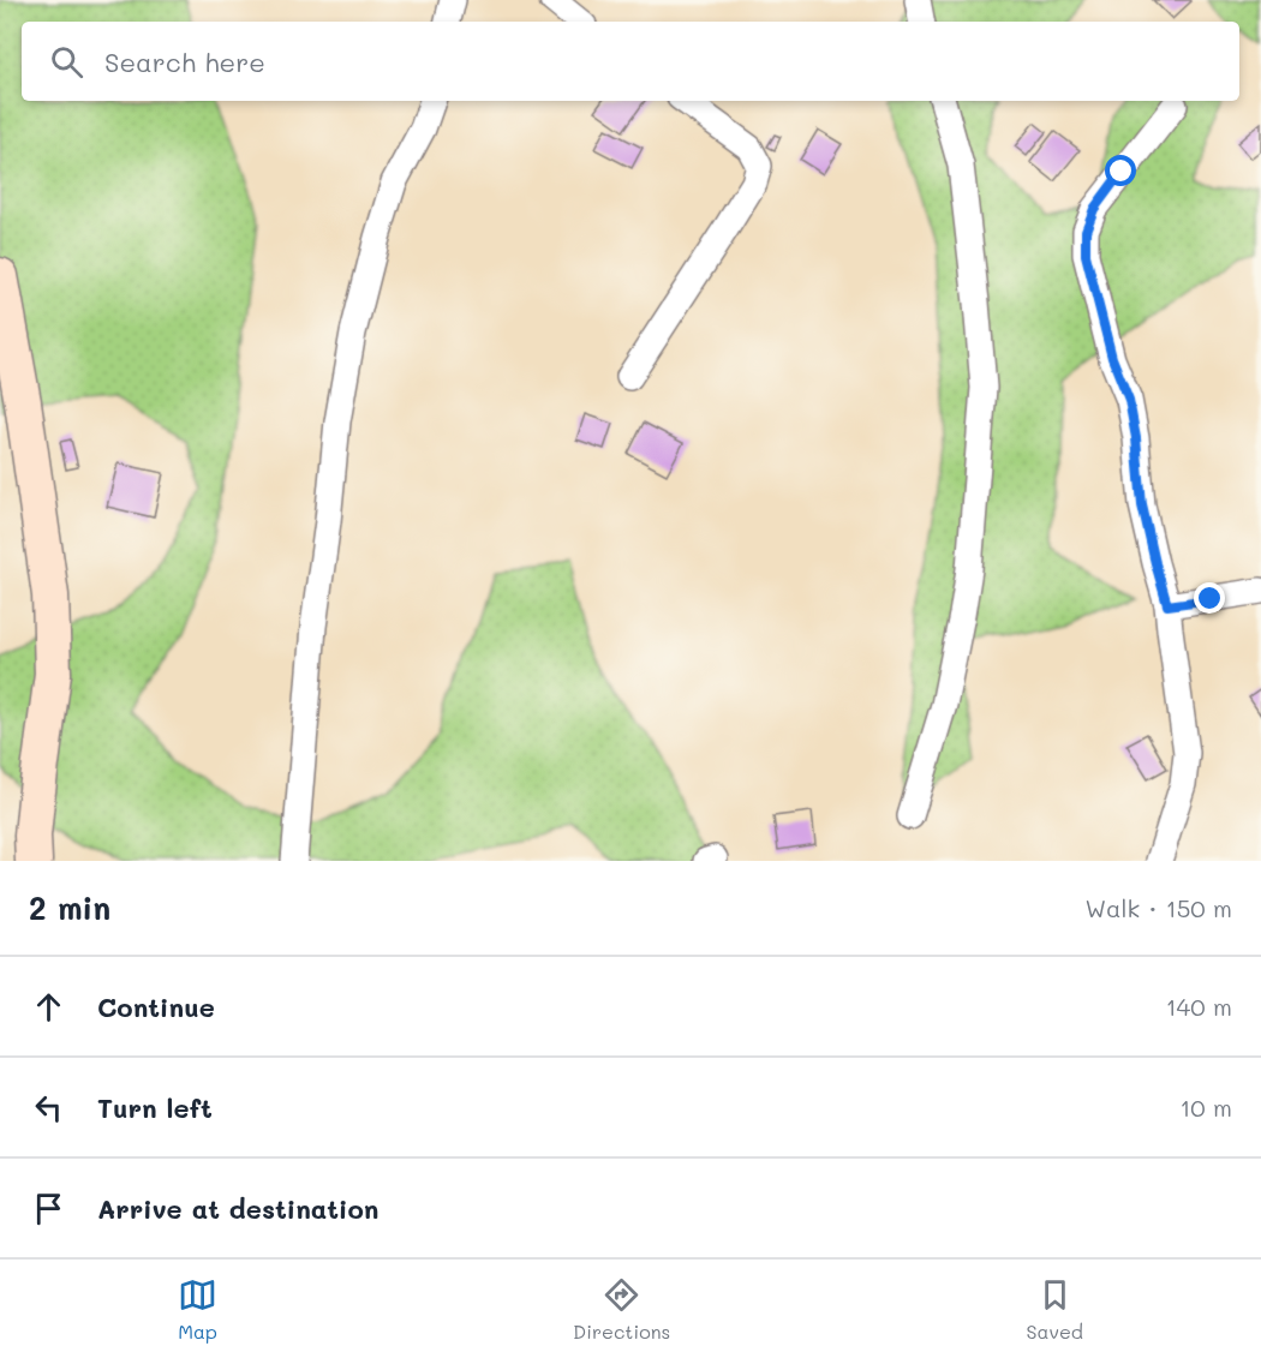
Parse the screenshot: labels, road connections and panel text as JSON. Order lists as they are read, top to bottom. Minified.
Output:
{"page":{"search":"Search here","heading":["2 min","Walk · 150 m"],"list":[["Continue","140 m"],["Turn left","10 m"],"Arrive at destination"],"nav":["Map","Directions","Saved"]}}
